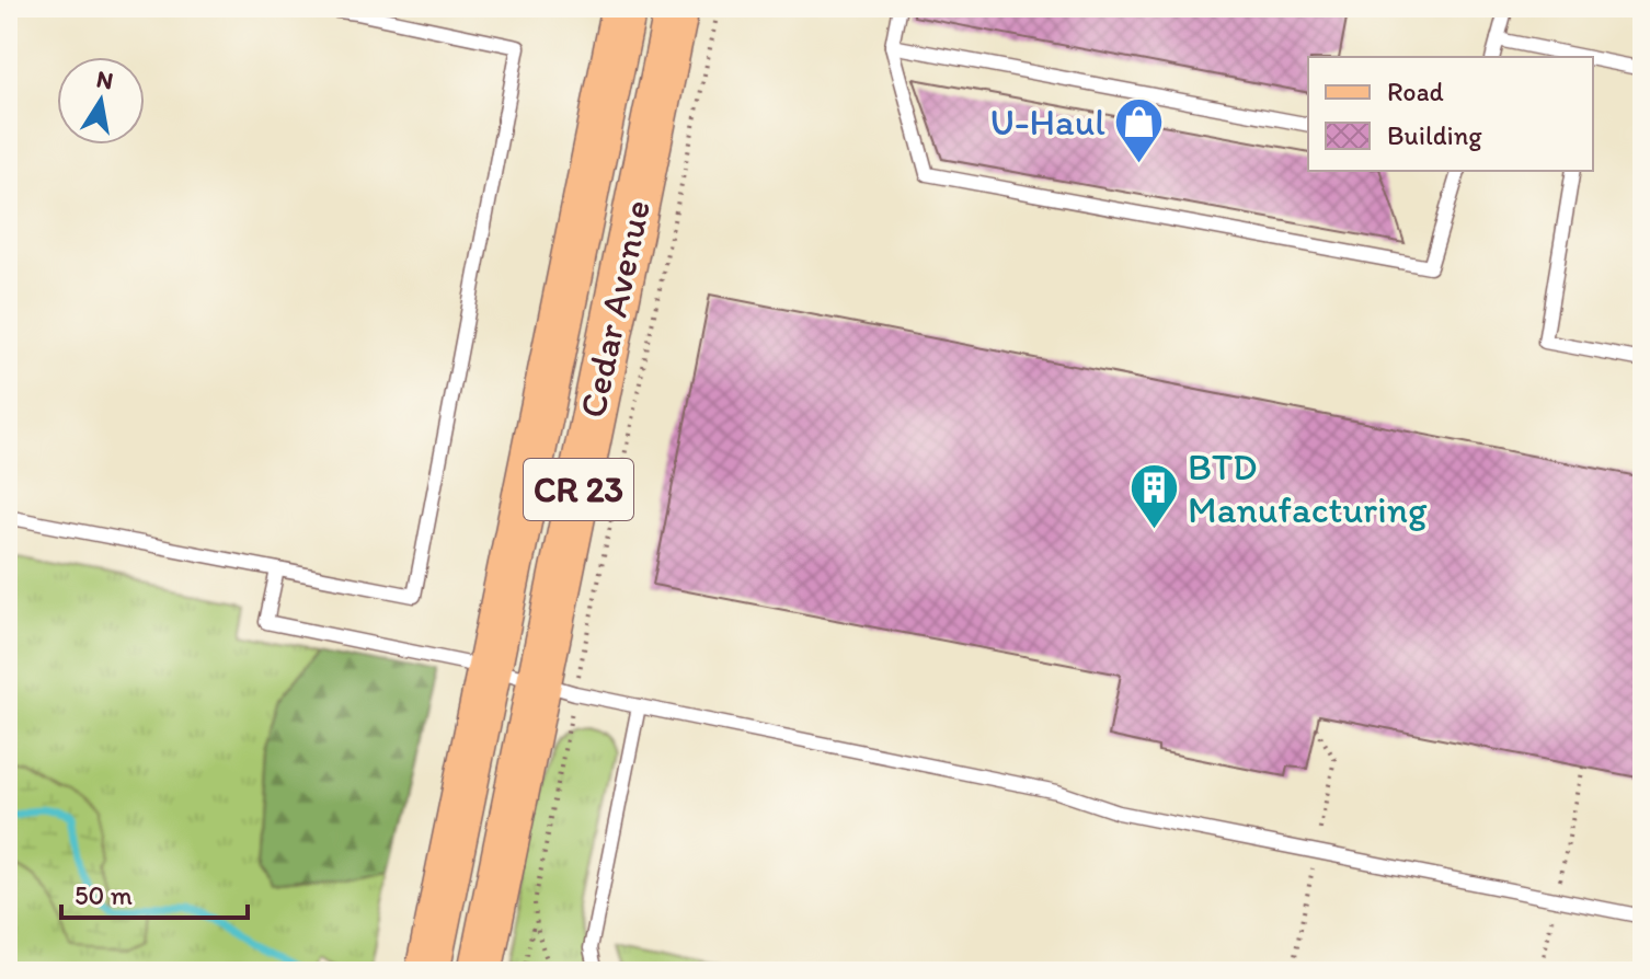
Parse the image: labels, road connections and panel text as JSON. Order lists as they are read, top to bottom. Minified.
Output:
{"streets":{"main road":["Cedar Avenue","CR 23"]},"places":{"shop":["U-Haul"],"building":["BTD Manufacturing"]},"legend":["Road","Building"],"scale_bar":"50 m","north":"top"}
